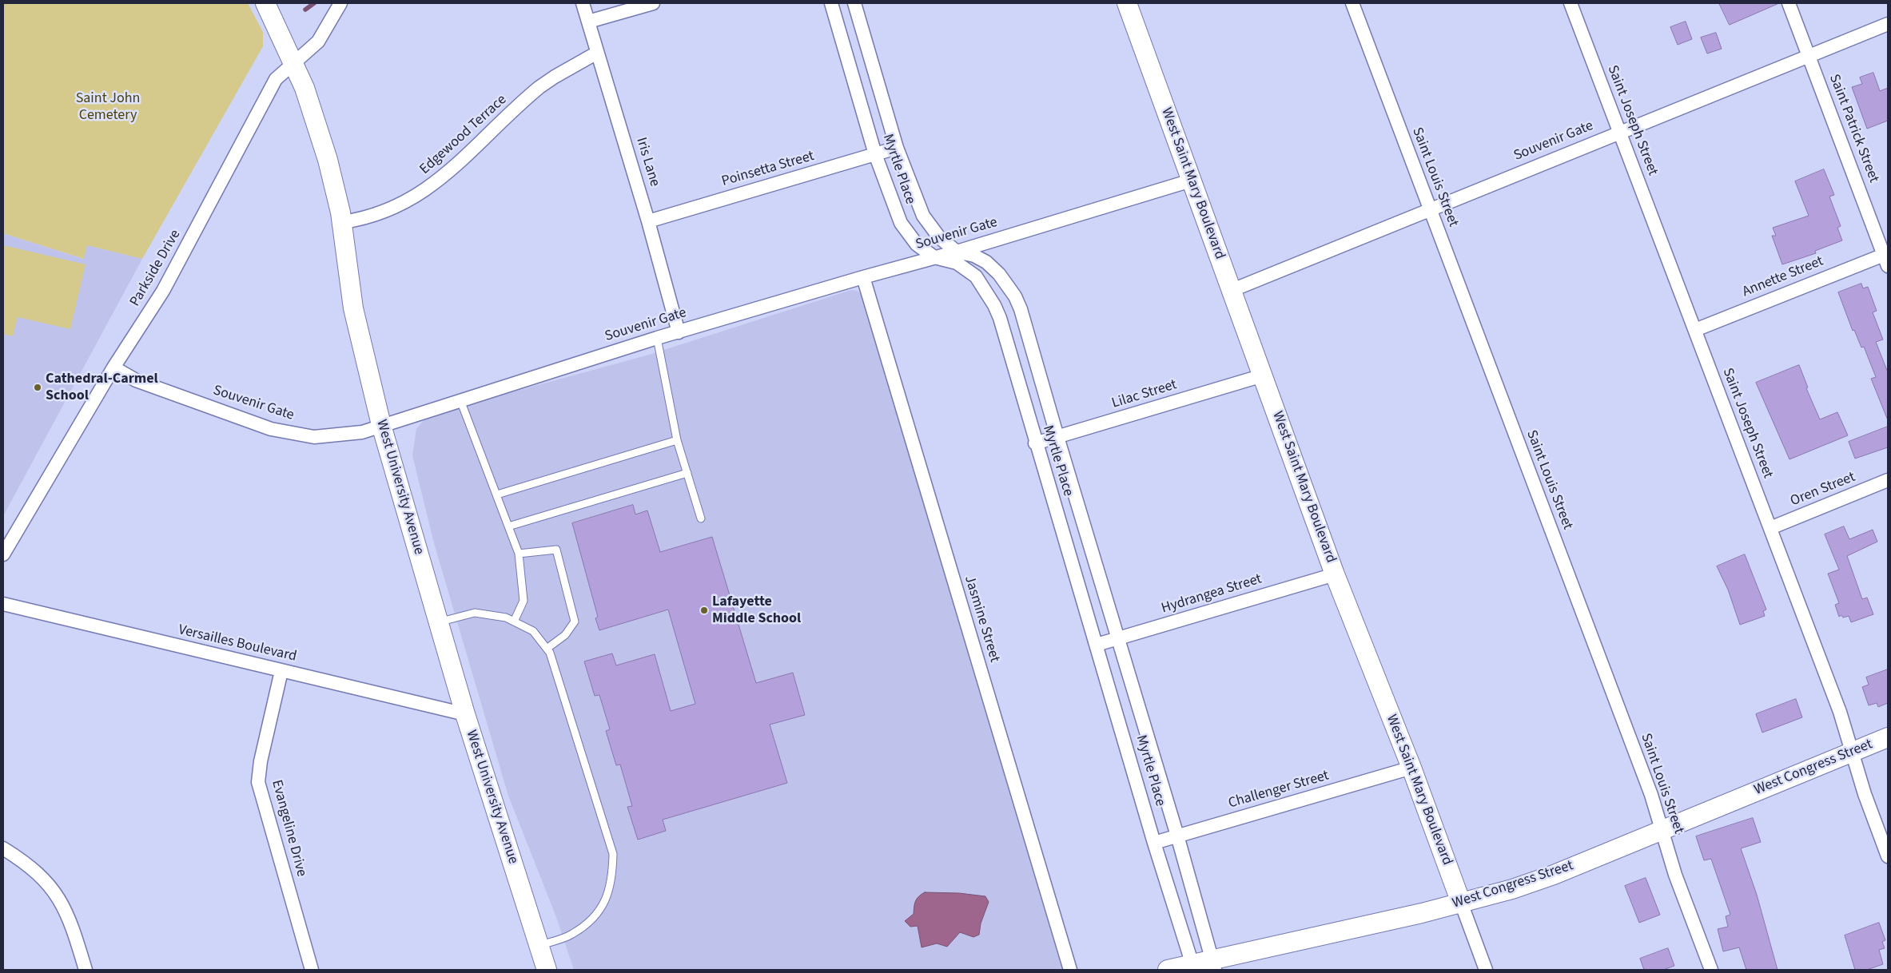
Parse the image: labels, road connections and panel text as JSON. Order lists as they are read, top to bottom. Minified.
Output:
{"streets":{"main road":["West Saint Mary Boulevard","West University Avenue","West Congress Street"],"street":["Saint Joseph Street","Saint Patrick Street","Edgewood Terrace","Souvenir Gate","Iris Lane","Poinsetta Street","Myrtle Place","Saint Louis Street","Parkside Drive","Annette Street","Lilac Street","Oren Street","Hydrangea Street","Jasmine Street","Versailles Boulevard","Challenger Street","Evangeline Drive"]},"crossings":[["Saint Joseph Street","Souvenir Gate"],["Saint Joseph Street","Annette Street"],["Saint Joseph Street","Oren Street"],["Saint Joseph Street","West Congress Street"],["Saint Patrick Street","Souvenir Gate"],["Saint Patrick Street","Annette Street"],["Edgewood Terrace","Iris Lane"],["Edgewood Terrace","West University Avenue"],["Souvenir Gate","Iris Lane"],["Souvenir Gate","Myrtle Place"],["Souvenir Gate","Saint Louis Street"],["Souvenir Gate","West Saint Mary Boulevard"],["Souvenir Gate","Parkside Drive"],["Souvenir Gate","West University Avenue"],["Souvenir Gate","Jasmine Street"],["Iris Lane","Poinsetta Street"],["Poinsetta Street","Myrtle Place"],["Myrtle Place","Lilac Street"],["Myrtle Place","Hydrangea Street"],["Myrtle Place","West Congress Street"],["Myrtle Place","Challenger Street"],["Saint Louis Street","West Congress Street"],["West Saint Mary Boulevard","Lilac Street"],["West Saint Mary Boulevard","Hydrangea Street"],["West Saint Mary Boulevard","West Congress Street"],["West Saint Mary Boulevard","Challenger Street"],["Parkside Drive","West University Avenue"],["West University Avenue","Versailles Boulevard"],["Versailles Boulevard","Evangeline Drive"]],"parks":["Saint John Cemetery"],"places":["Cathedral-Carmel School","Lafayette Middle School"]}
